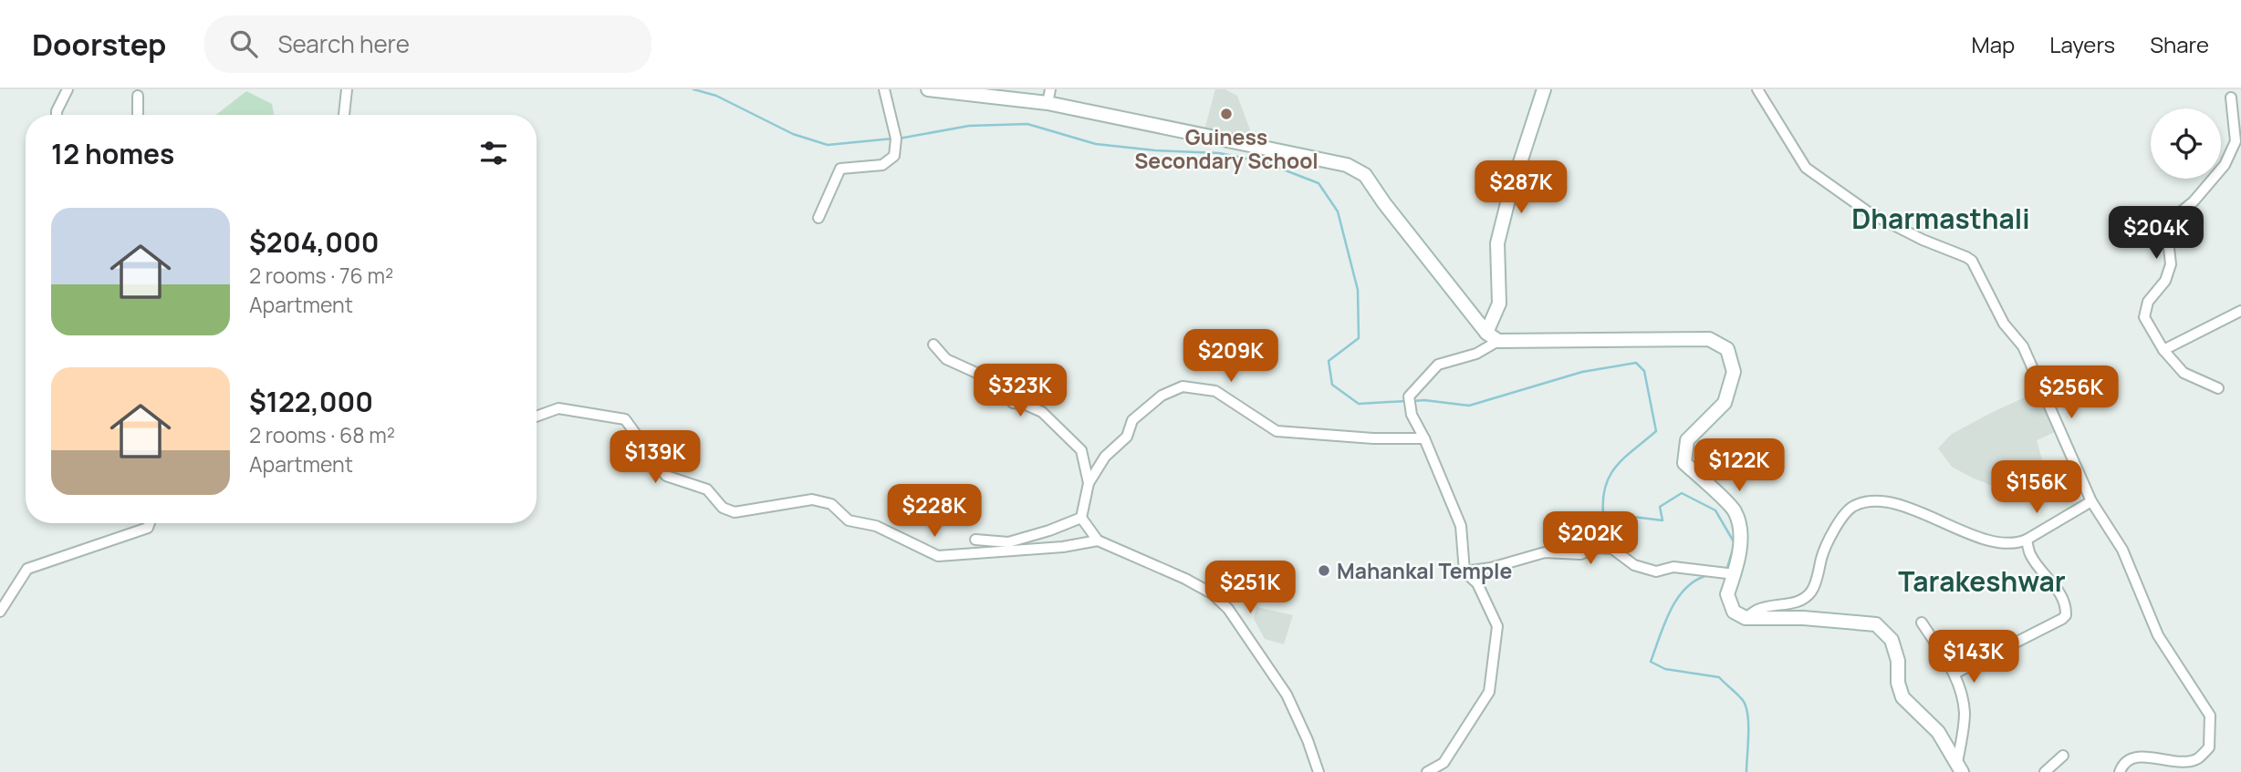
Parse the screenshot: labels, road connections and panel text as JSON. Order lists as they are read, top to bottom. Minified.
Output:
{"districts":["Dharmasthali","Tarakeshwar"],"places":["Guiness Secondary School","Mahankal Temple"],"page":{"header":"Doorstep","search":"Search here","nav":["Map","Layers","Share"],"heading":"12 homes","price":["$287K","$204K","$209K","$323K","$256K","$139K","$122K","$156K","$228K","$202K","$251K","$143K"],"list":[{"name":"$204,000","note":"2 rooms · 76 m² · Apartment"},{"name":"$122,000","note":"2 rooms · 68 m² · Apartment"}]}}
